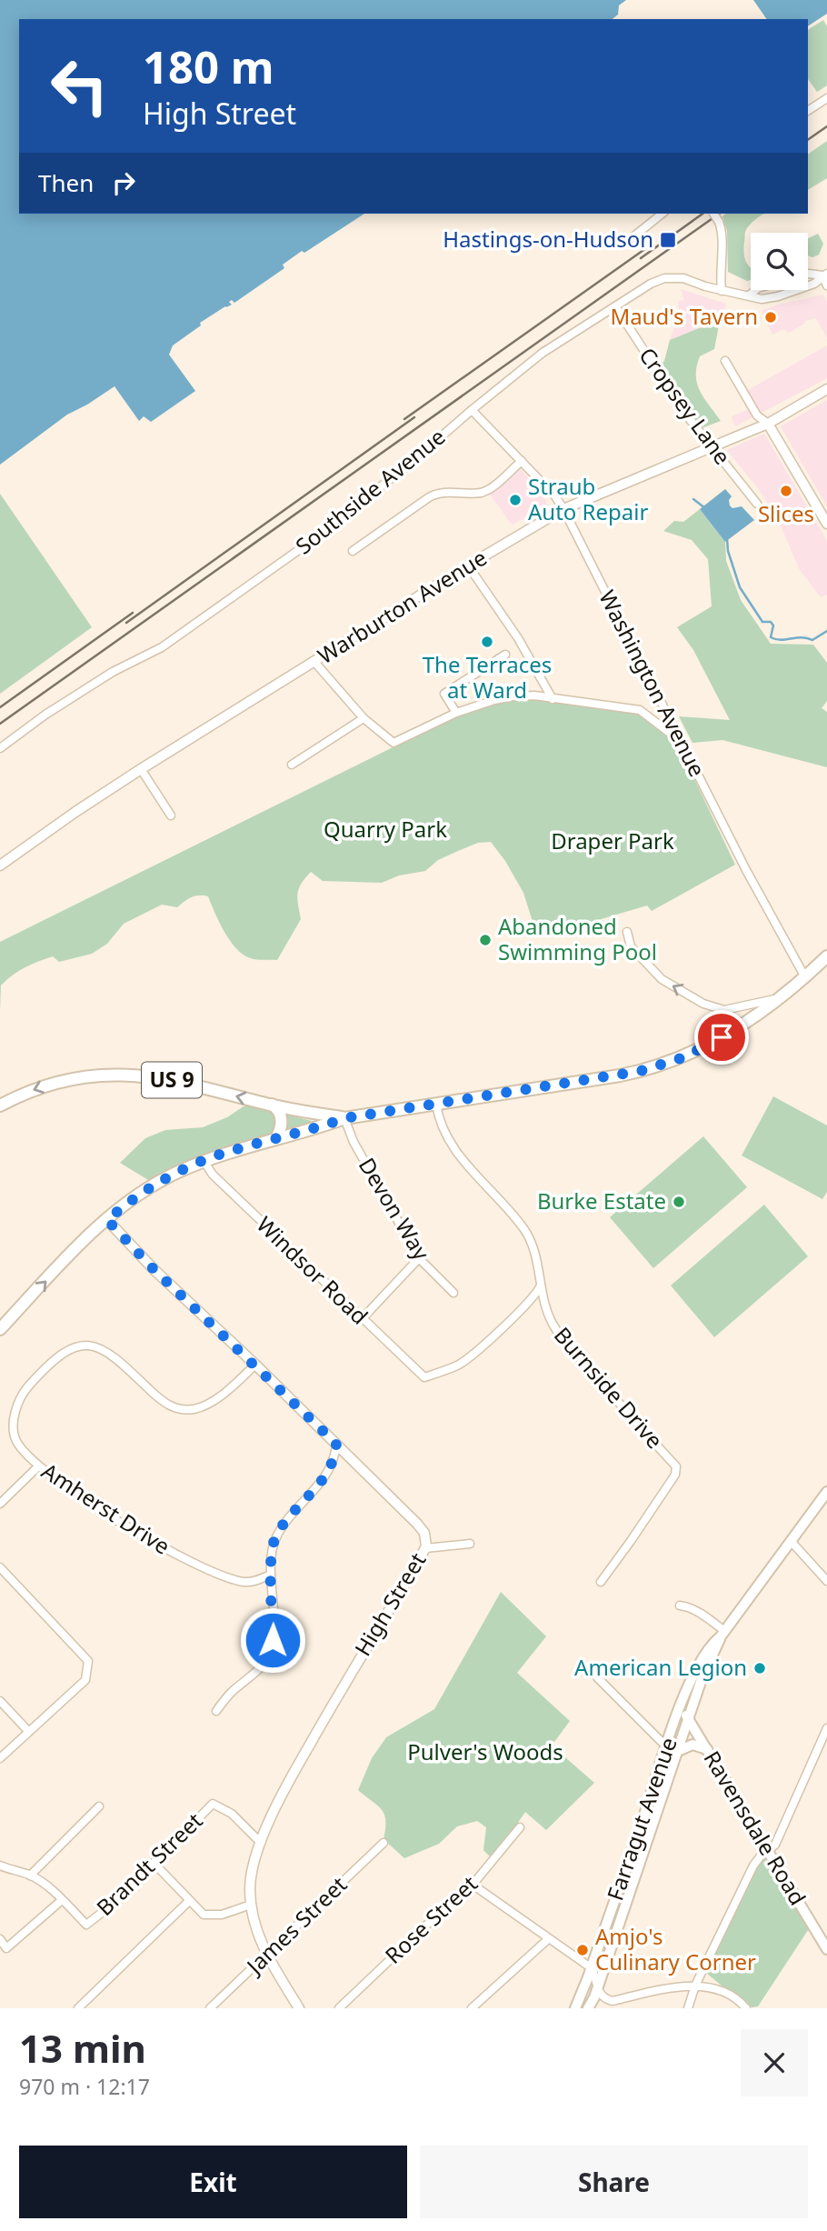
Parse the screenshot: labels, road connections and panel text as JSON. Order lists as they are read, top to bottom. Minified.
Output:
{"streets":{"main road":["US 9","Farragut Avenue","Ravensdale Road"],"street":["Cropsey Lane","Southside Avenue","Warburton Avenue","Washington Avenue","Devon Way","Windsor Road","Burnside Drive","Amherst Drive","High Street","Brandt Street","Rose Street","James Street"]},"crossings":[["Cropsey Lane","Southside Avenue"],["Southside Avenue","Washington Avenue"],["Warburton Avenue","Washington Avenue"],["Washington Avenue","US 9"],["US 9","Devon Way"],["US 9","Windsor Road"],["US 9","Burnside Drive"],["US 9","High Street"],["Windsor Road","Burnside Drive"],["Amherst Drive","High Street"],["High Street","Brandt Street"],["High Street","James Street"],["Farragut Avenue","Ravensdale Road"]],"parks":["Quarry Park","Draper Park","Pulver's Woods"],"places":{"transit":["Hastings-on-Hudson"],"other":["Maud's Tavern","Slices","Straub Auto Repair","The Terraces at Ward","Abandoned Swimming Pool","Burke Estate","American Legion","Amjo's Culinary Corner"]},"page":{"turn":["180 m","High Street"],"then":"Then","heading":["13 min","970 m · 12:17"],"buttons":["Exit","Share"]}}
